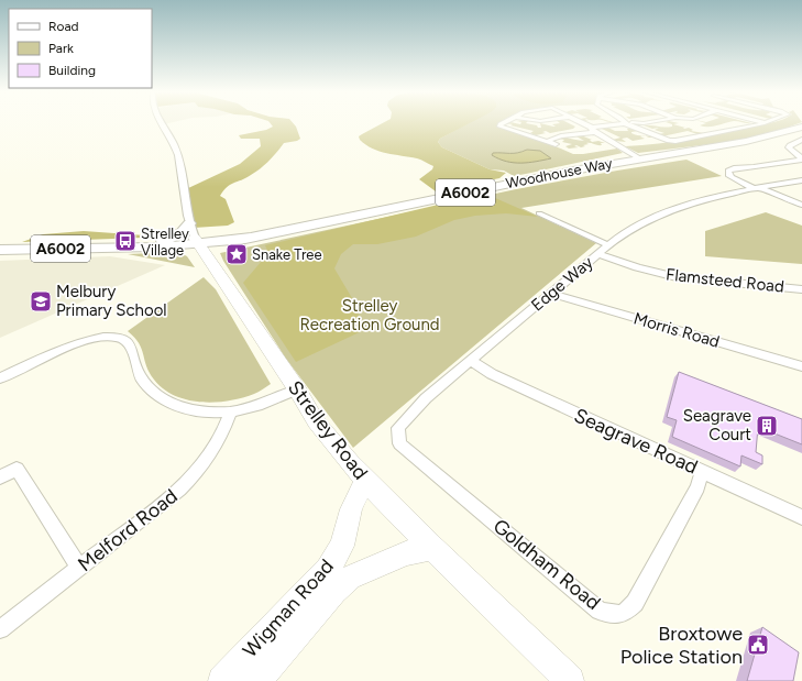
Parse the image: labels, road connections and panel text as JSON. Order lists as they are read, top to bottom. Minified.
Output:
{"streets":{"main road":["Woodhouse Way","A6002","Strelley Road","Wigman Road"],"street":["Flamsteed Road","Edge Way","Morris Road","Seagrave Road","Melford Road","Goldham Road"]},"crossings":[["Woodhouse Way","A6002"],["Woodhouse Way","Strelley Road"],["A6002","Strelley Road"],["Flamsteed Road","Edge Way"],["Edge Way","Morris Road"],["Edge Way","Seagrave Road"],["Edge Way","Goldham Road"],["Strelley Road","Wigman Road"],["Seagrave Road","Goldham Road"]],"parks":["Strelley Recreation Ground"],"places":{"bus stop":["Strelley Village"],"place":["Snake Tree"],"school or university":["Melbury Primary School"],"building":["Seagrave Court"],"public building":["Broxtowe Police Station"]},"legend":["Road","Park","Building"]}
